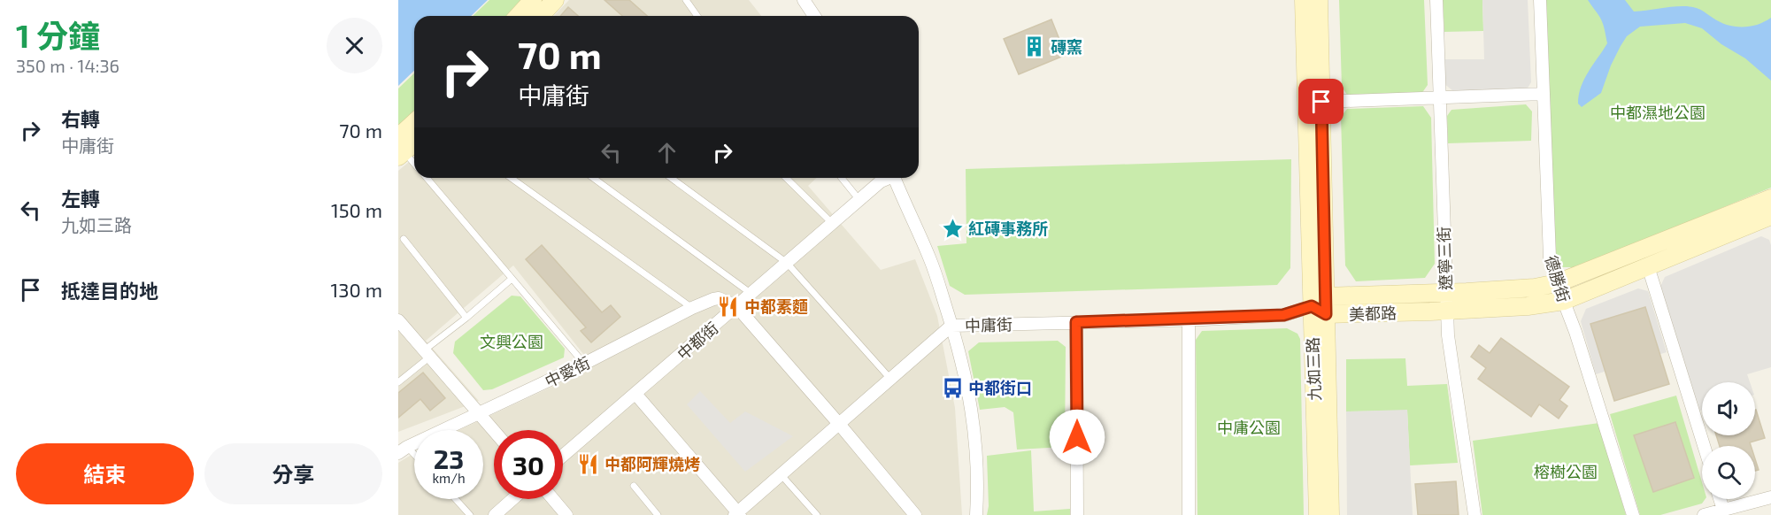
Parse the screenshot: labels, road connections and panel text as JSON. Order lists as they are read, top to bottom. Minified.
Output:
{"streets":{"street":["遼寧三街","德勝街","美都路","中庸街","中都街","九如三路","中愛街"]},"crossings":[["遼寧三街","美都路"],["德勝街","美都路"],["美都路","中庸街"],["美都路","九如三路"],["中庸街","九如三路"],["中都街","中愛街"]],"parks":["中都濕地公園","文興公園","中庸公園","榕樹公園"],"places":{"building":["磚窯"],"place":["紅磚事務所"],"restaurant":["中都素麵","中都阿輝燒烤"],"bus stop":["中都街口"]},"page":{"heading":["1 分鐘","350 m · 14:36"],"turn":["70 m","中庸街"],"list":[{"name":"右轉","note":"中庸街","value":"70 m"},{"name":"左轉","note":"九如三路","value":"150 m"},{"name":"抵達目的地","value":"130 m"}],"speed":"23 km/h","limit":"30","buttons":["結束","分享"]}}
